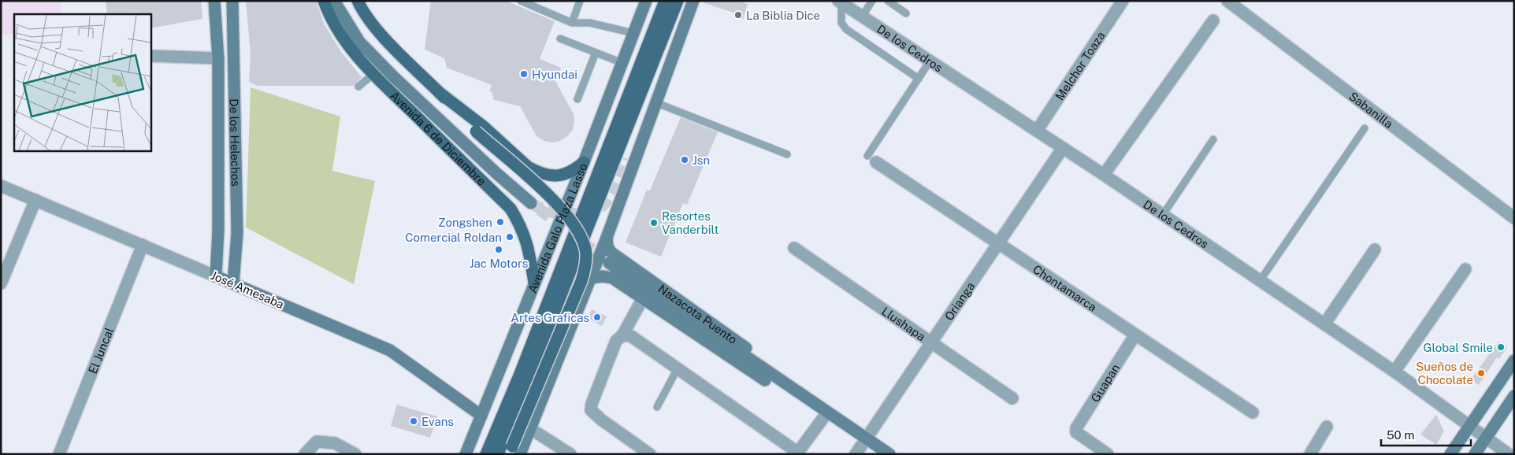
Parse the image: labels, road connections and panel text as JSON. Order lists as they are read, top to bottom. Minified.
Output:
{"streets":{"main road":["Avenida 6 de Diciembre","De los Helechos","Avenida Galo Plaza Lasso","José Amesaba","Nazacota Puento"],"street":["De los Cedros","Melchor Toaza","Sabanilla","Chontamarca","Orianga","Llushapa","El Juncal","Guapan"]},"crossings":[["De los Cedros","Melchor Toaza"],["De los Cedros","Orianga"],["Avenida 6 de Diciembre","Avenida Galo Plaza Lasso"],["De los Helechos","José Amesaba"],["Avenida Galo Plaza Lasso","José Amesaba"],["Chontamarca","Orianga"],["Chontamarca","Guapan"],["José Amesaba","El Juncal"],["Orianga","Nazacota Puento"],["Orianga","Llushapa"]],"places":["La Biblia Dice","Hyundai","Jsn","Zongshen","Resortes Vanderbilt","Comercial Roldan","Jac Motors","Artes Graficas","Global Smile","Sueños de Chocolate","Evans"],"scale_bar":"50 m"}
